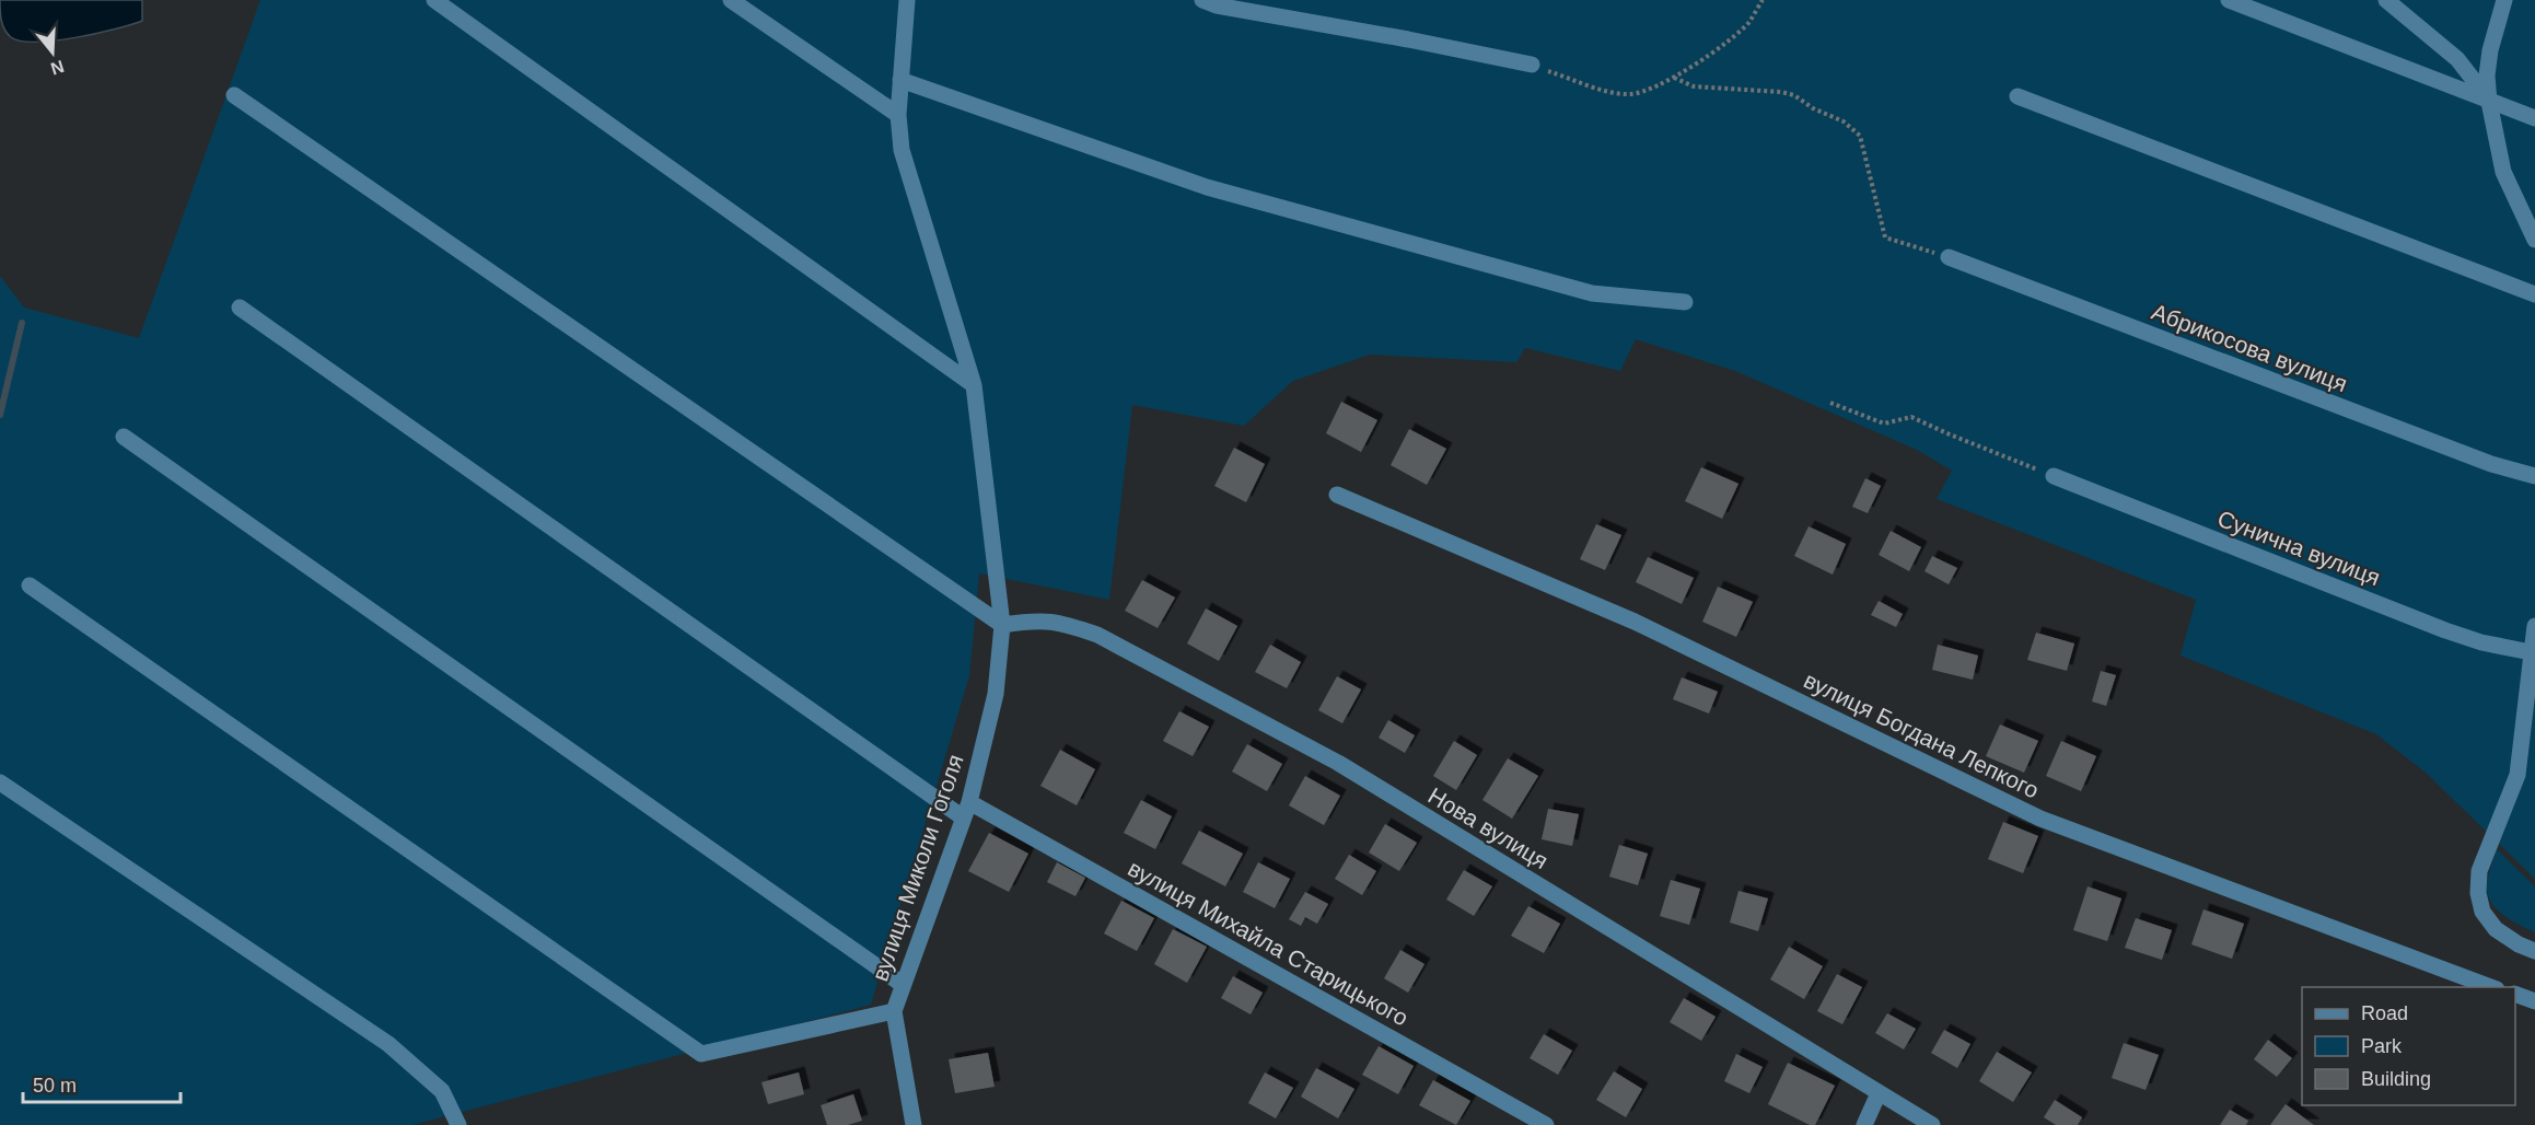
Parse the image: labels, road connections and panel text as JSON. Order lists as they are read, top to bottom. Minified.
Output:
{"streets":{"street":["Абрикосова вулиця","Сунична вулиця","вулиця Богдана Лепкого","Нова вулиця","вулиця Миколи Гоголя","вулиця Михайла Старицького"]},"crossings":[["Нова вулиця","вулиця Миколи Гоголя"],["вулиця Миколи Гоголя","вулиця Михайла Старицького"]],"legend":["Road","Park","Building"],"scale_bar":"50 m","north":"bottom"}
